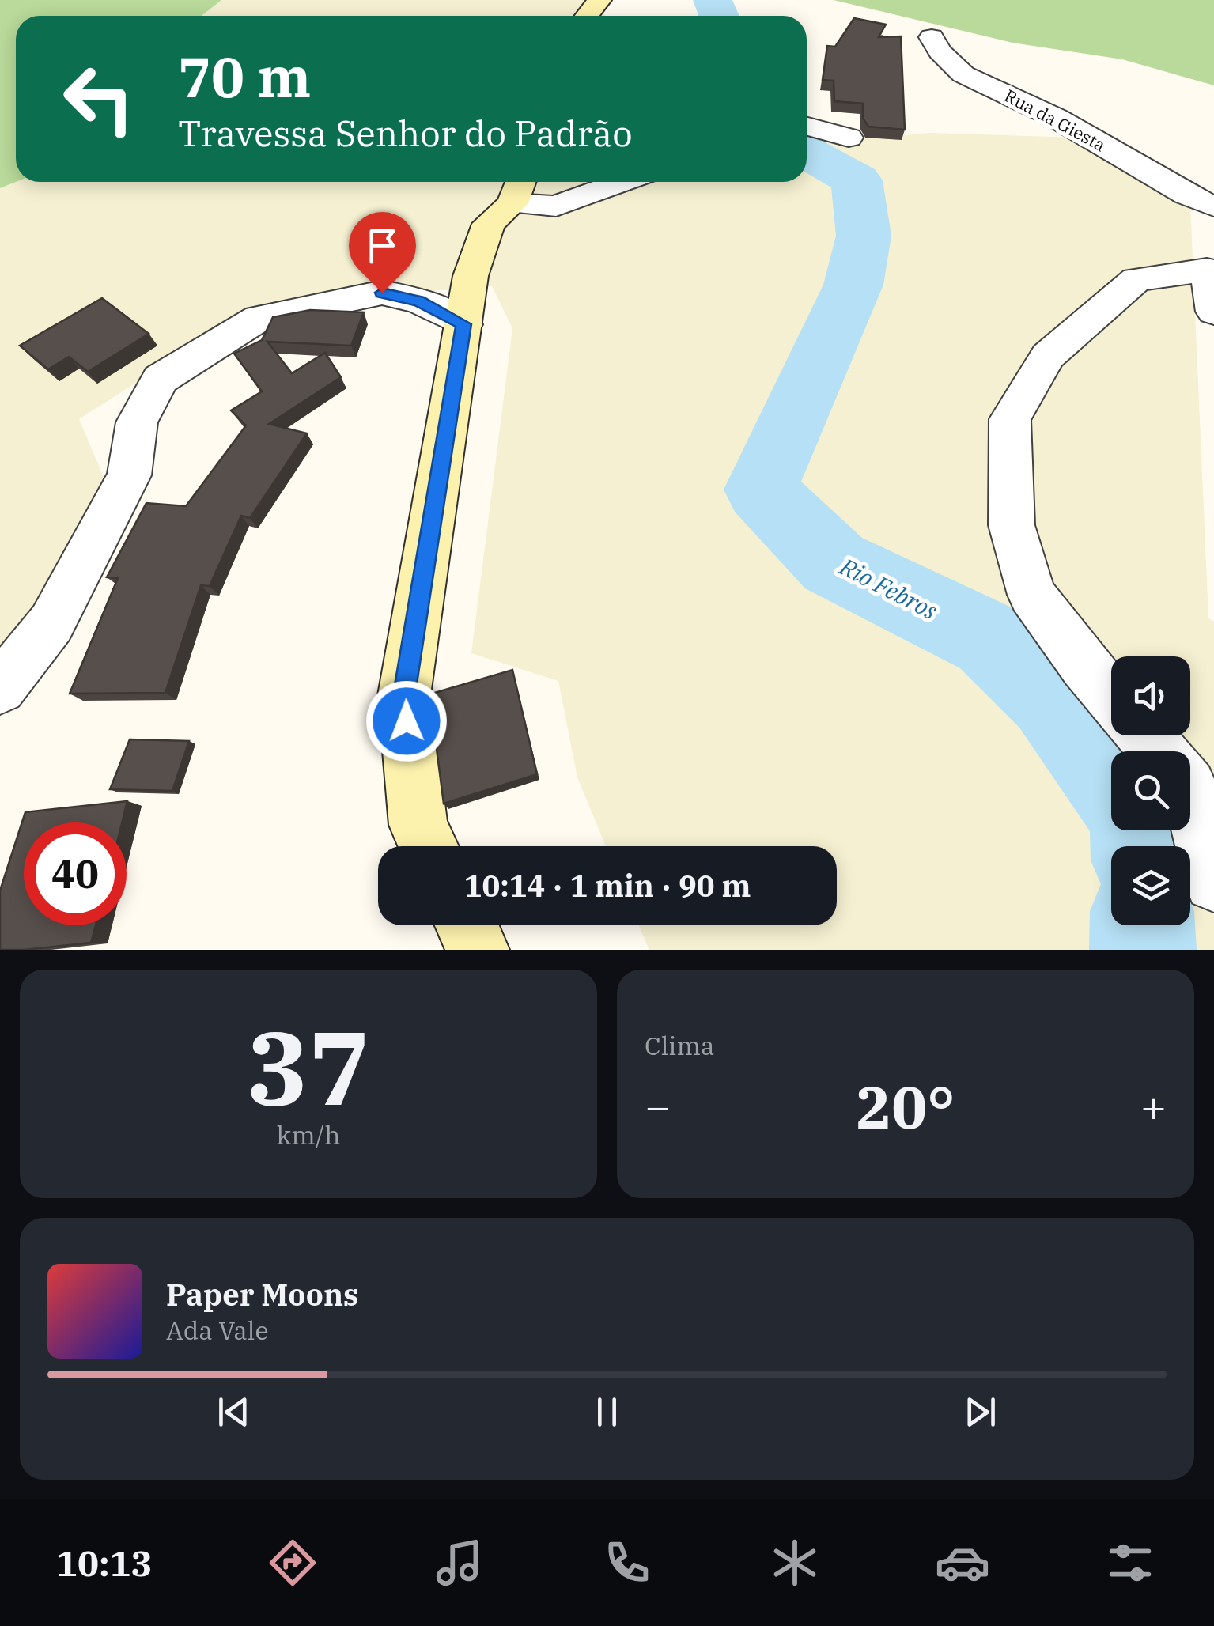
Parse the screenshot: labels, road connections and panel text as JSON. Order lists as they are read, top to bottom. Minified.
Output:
{"streets":{"street":["Rua da Giesta"]},"water":["Rio Febros"],"page":{"turn":["70 m","Travessa Senhor do Padrão"],"limit":"40","trip":"10:14 · 1 min · 90 m","tile":[["37","km/h"],"Clima"],"heat":["−","20°","+"],"song":["Paper Moons","Ada Vale"],"tabs":"10:13"}}
